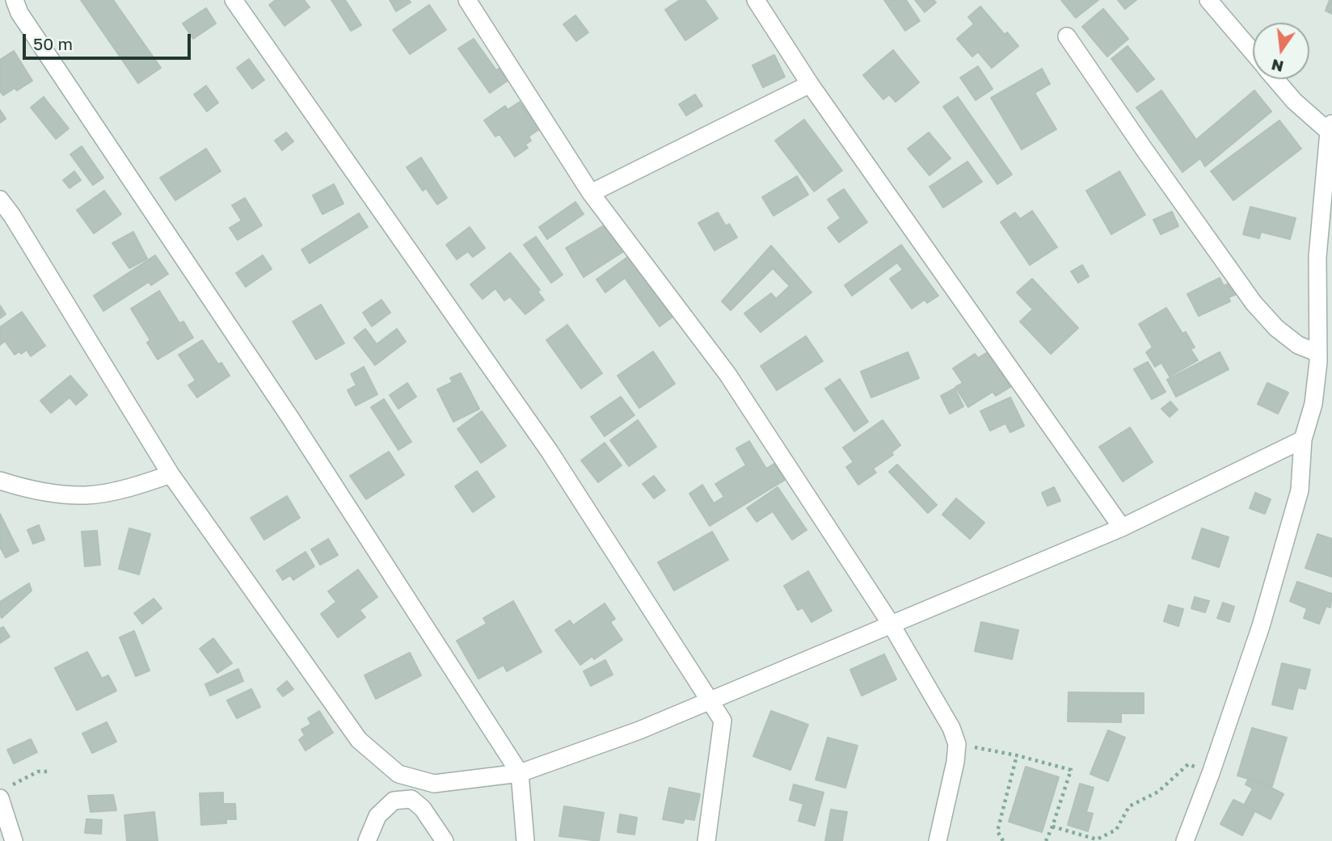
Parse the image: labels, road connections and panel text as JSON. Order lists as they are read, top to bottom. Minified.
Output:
{"scale_bar":"50 m","north":"bottom"}
